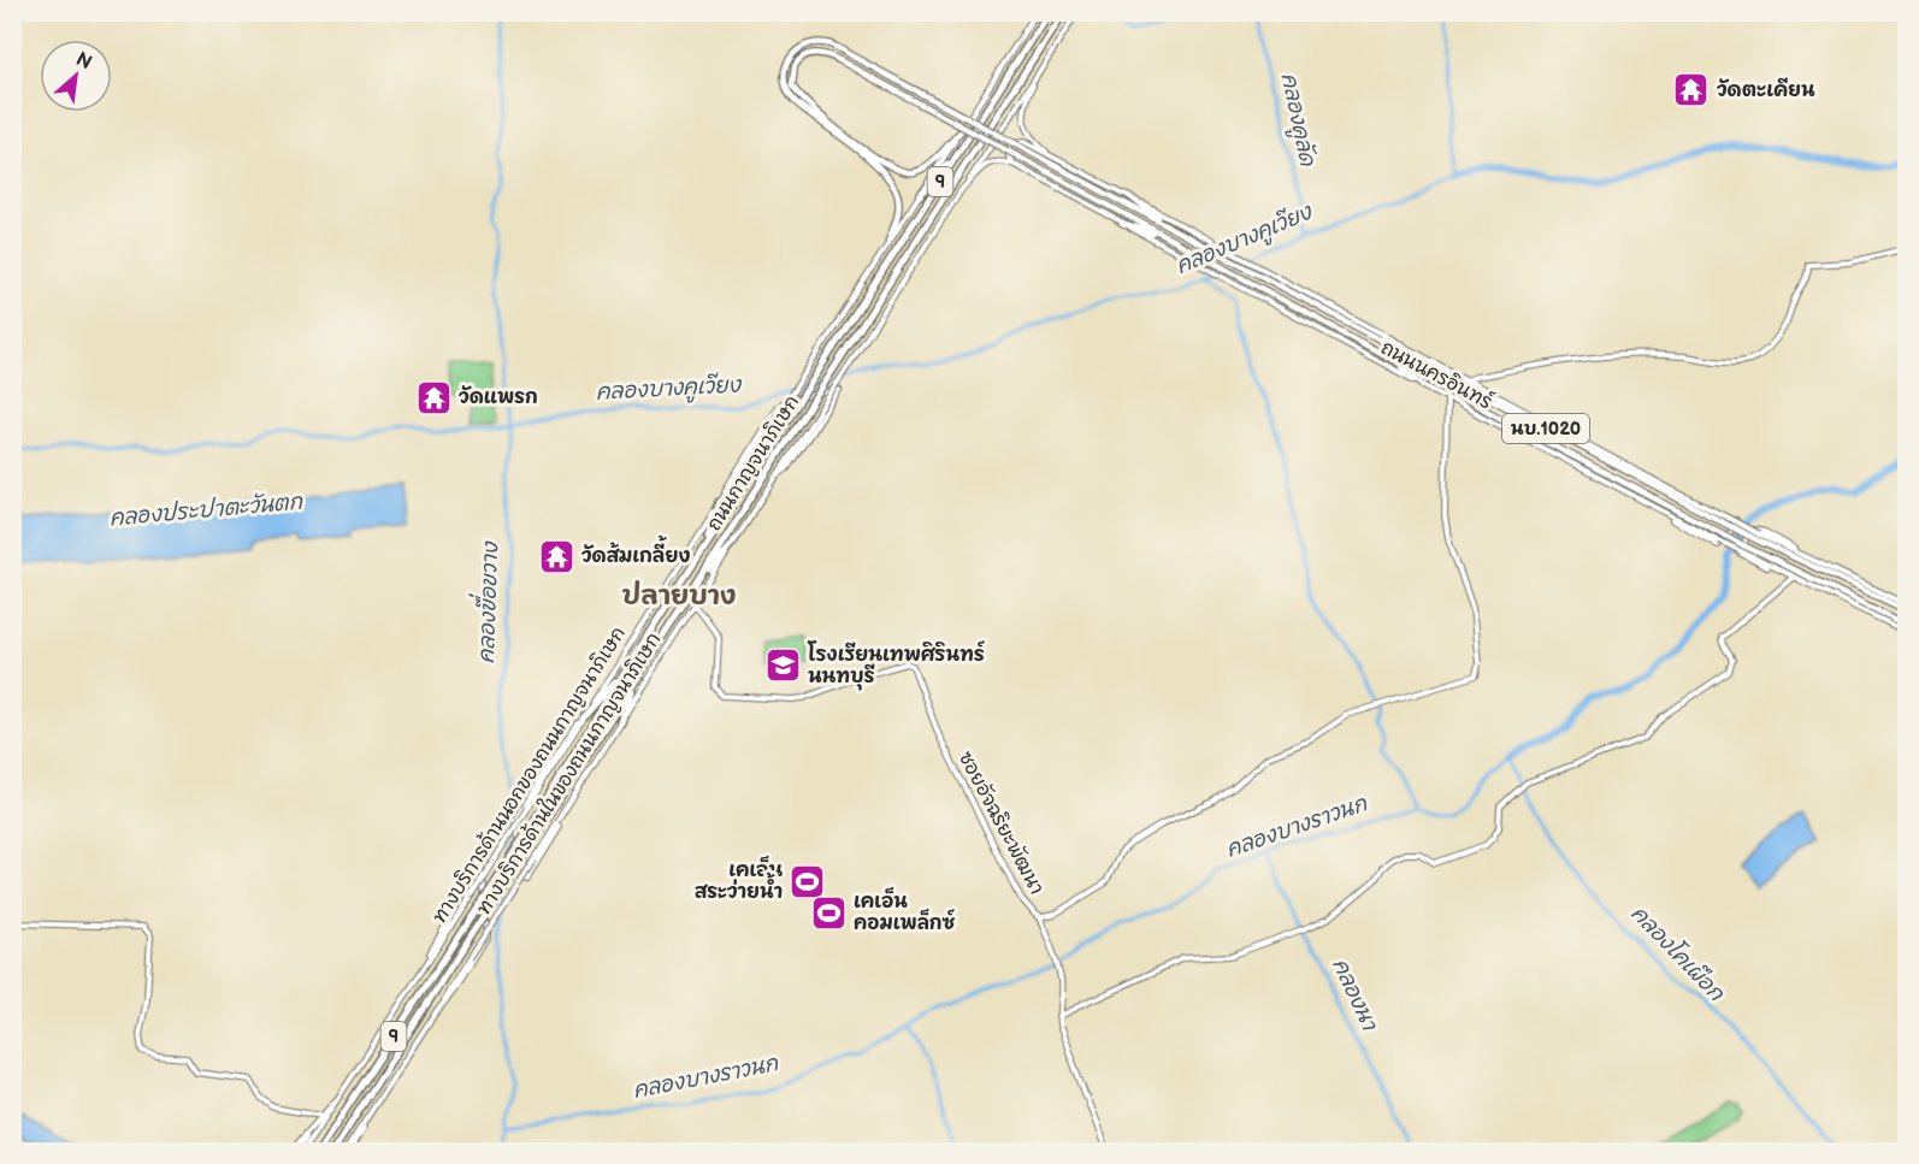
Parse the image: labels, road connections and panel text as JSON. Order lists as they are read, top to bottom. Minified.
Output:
{"streets":{"highway":["9","ถนนกาญจนาภิเษก"],"main road":["ถนนนครอินทร์","นบ.1020","ทางบริการด้านในของถนนกาญจนาภิเษก","ทางบริการด้านนอกของถนนกาญจนาภิเษก","ซอยอัจฉริยะพัฒนา"]},"crossings":[["ถนนนครอินทร์","นบ.1020"],["ถนนนครอินทร์","ทางบริการด้านนอกของถนนกาญจนาภิเษก"],["ถนนนครอินทร์","ซอยอัจฉริยะพัฒนา"],["นบ.1020","ทางบริการด้านในของถนนกาญจนาภิเษก"],["ทางบริการด้านในของถนนกาญจนาภิเษก","ซอยอัจฉริยะพัฒนา"]],"districts":["ปลายบาง"],"water":["คลองคูลัด","คลองบางคูเวียง","คลองประปาตะวันตก","คลองขื่อขวาง","คลองบางราวนก","คลองโคเผือก","คลองนา"],"places":{"temple":["วัดตะเคียน","วัดแพรก","วัดส้มเกลี้ยง"],"school or university":["โรงเรียนเทพศิรินทร์ นนทบุรี"],"sports":["เคเอ็น สระว่ายน้ำ","เคเอ็น คอมเพล็กซ์"]},"north":"top right"}
